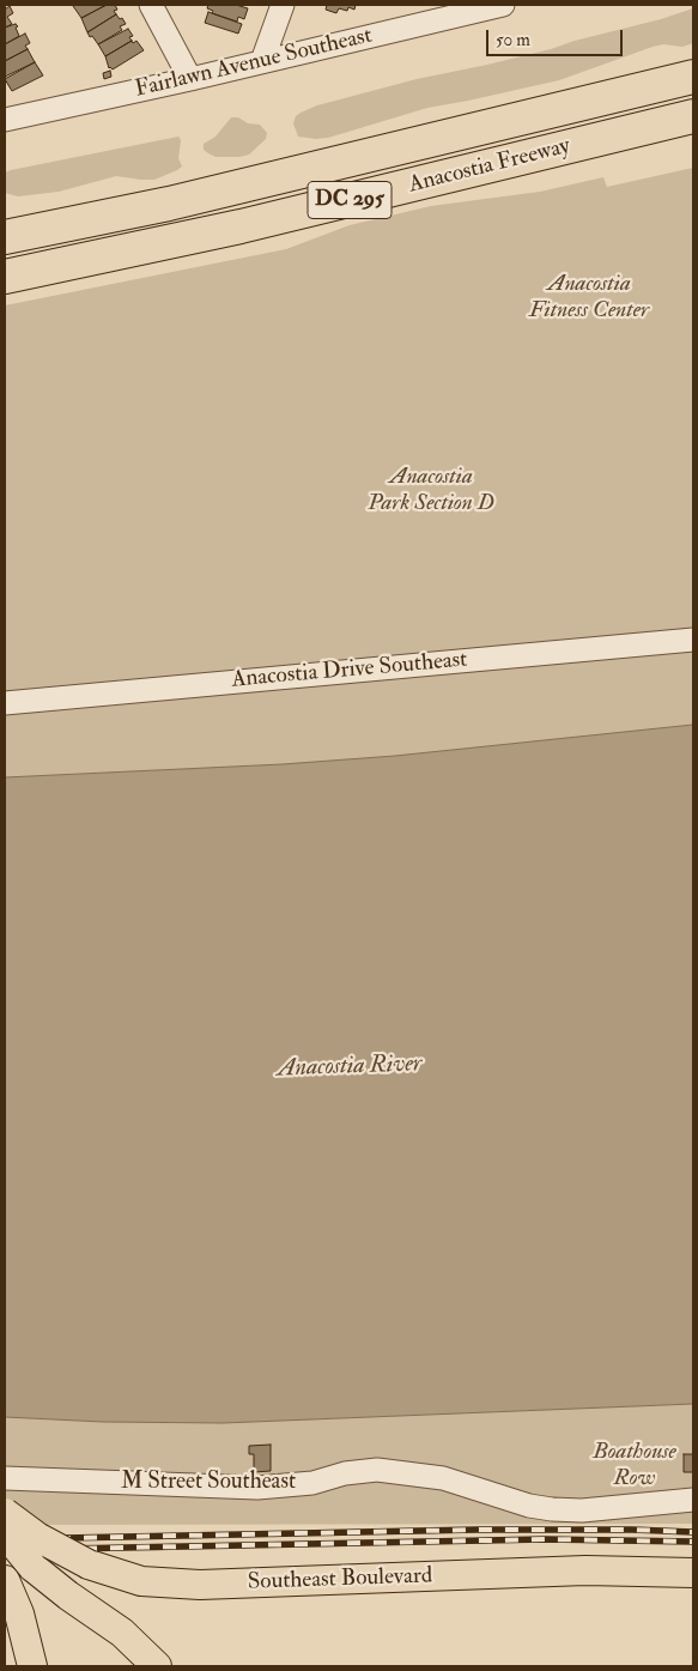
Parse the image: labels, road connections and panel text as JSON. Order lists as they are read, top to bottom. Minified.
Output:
{"streets":{"highway":["Anacostia Freeway","DC 295"],"main road":["Southeast Boulevard"],"street":["Fairlawn Avenue Southeast","Anacostia Drive Southeast","M Street Southeast"]},"water":["Anacostia River"],"parks":["Anacostia Fitness Center","Anacostia Park Section D","Boathouse Row"],"scale_bar":"50 m"}
